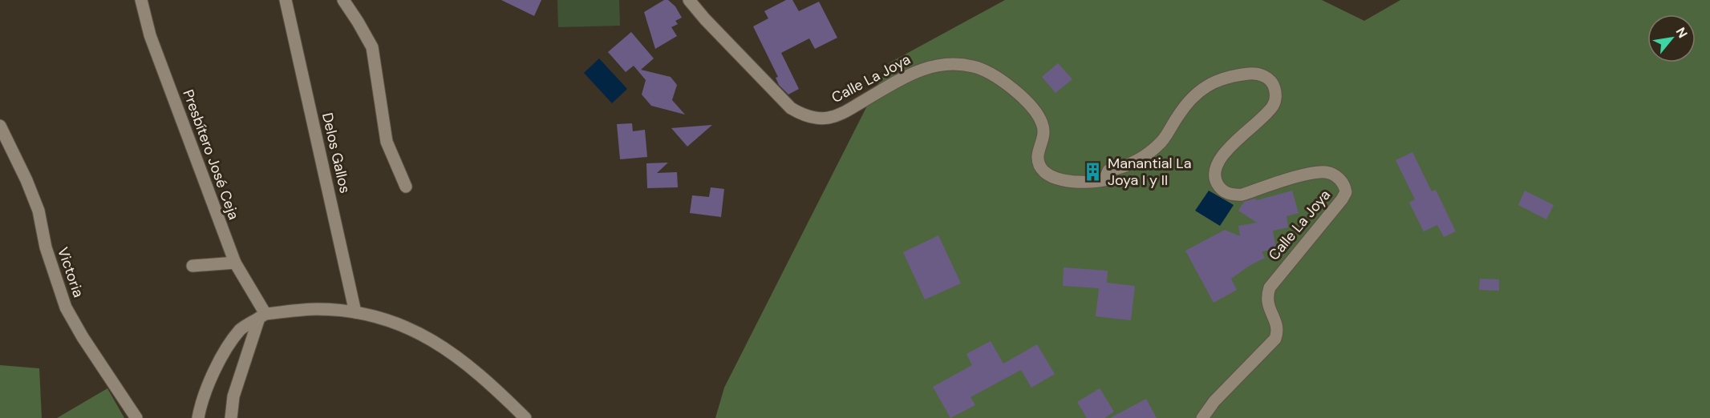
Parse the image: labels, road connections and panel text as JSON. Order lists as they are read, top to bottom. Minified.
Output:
{"streets":{"street":["Calle La Joya","Delos Gallos","Presbítero José Ceja","Victoria"]},"places":{"building":["Manantial La Joya I y II"]},"north":"top right"}
